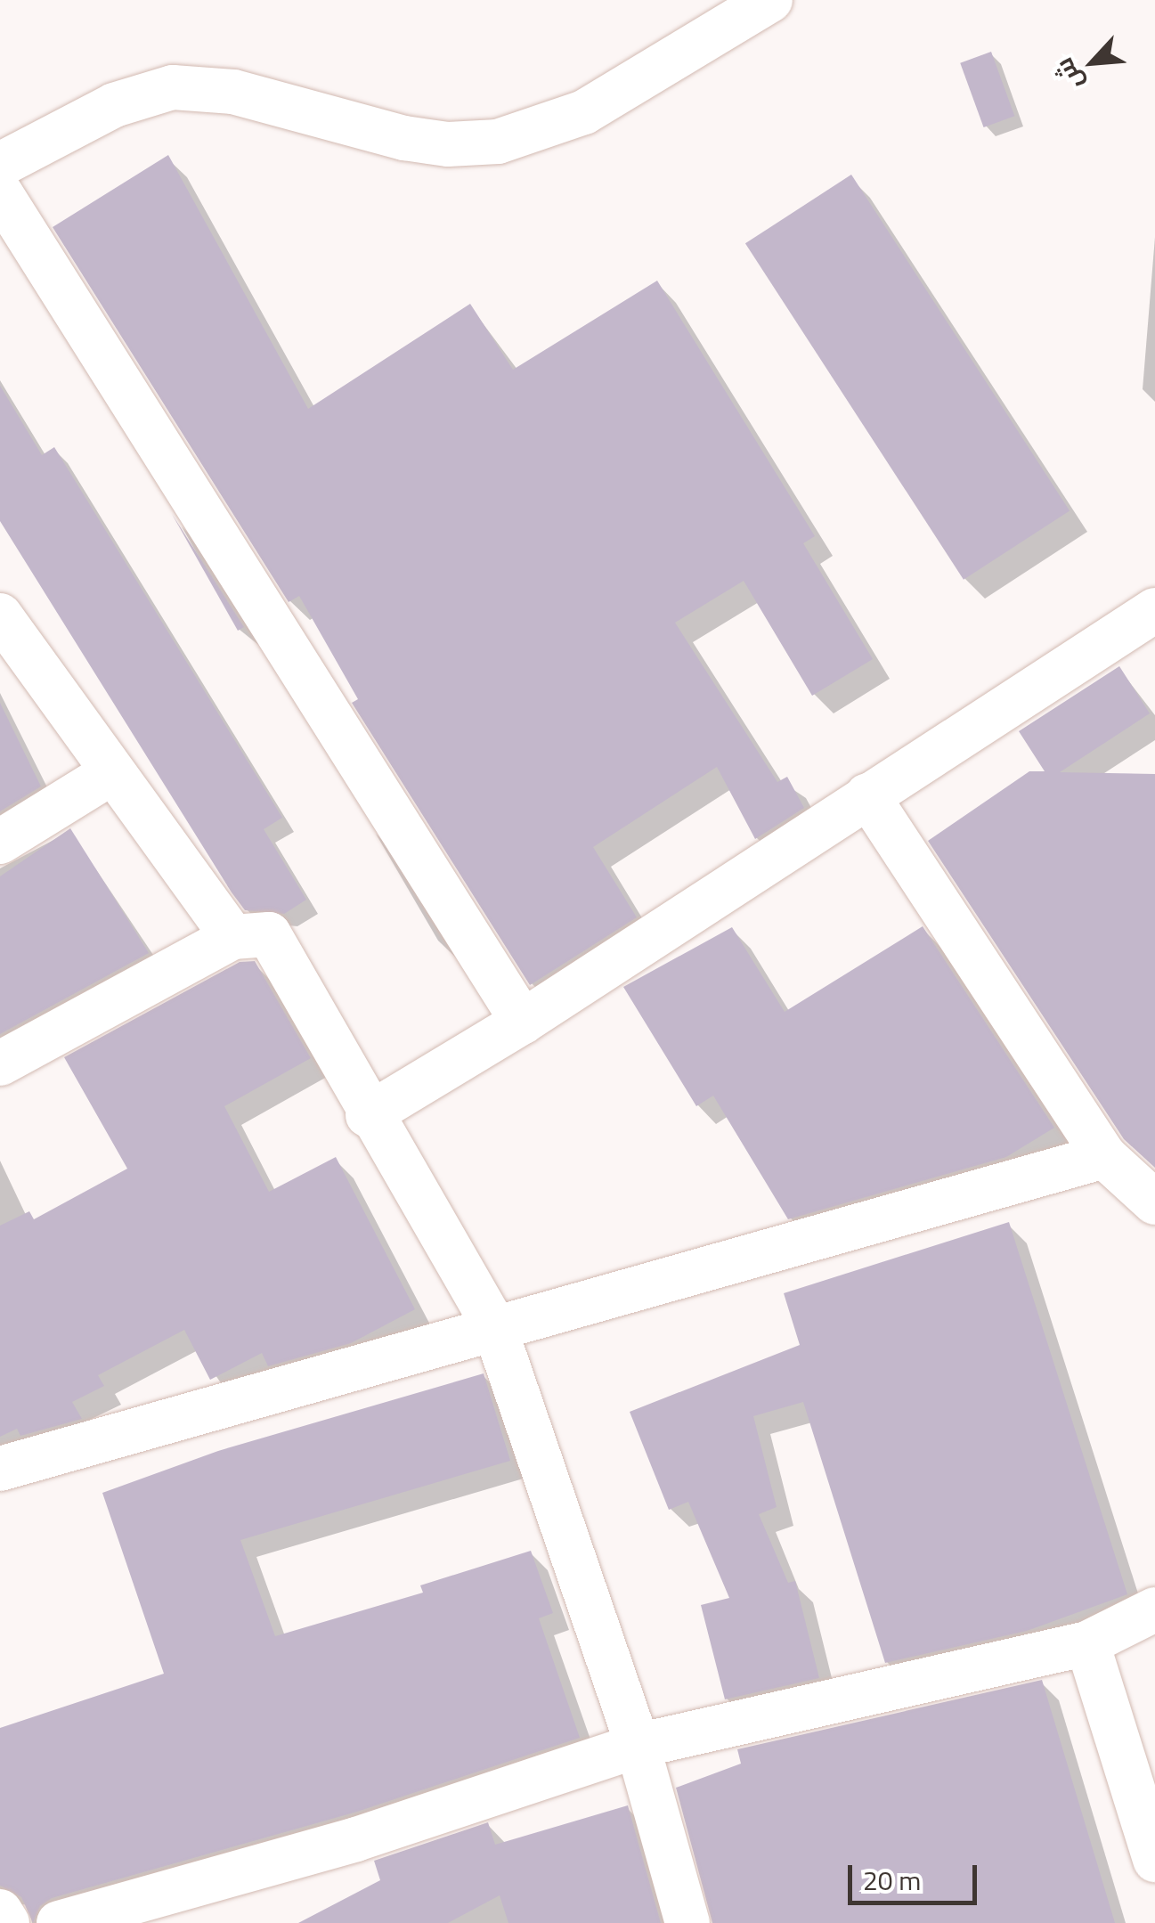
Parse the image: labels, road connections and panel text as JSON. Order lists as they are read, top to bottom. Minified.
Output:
{"scale_bar":"20 m","north":"bottom left"}
